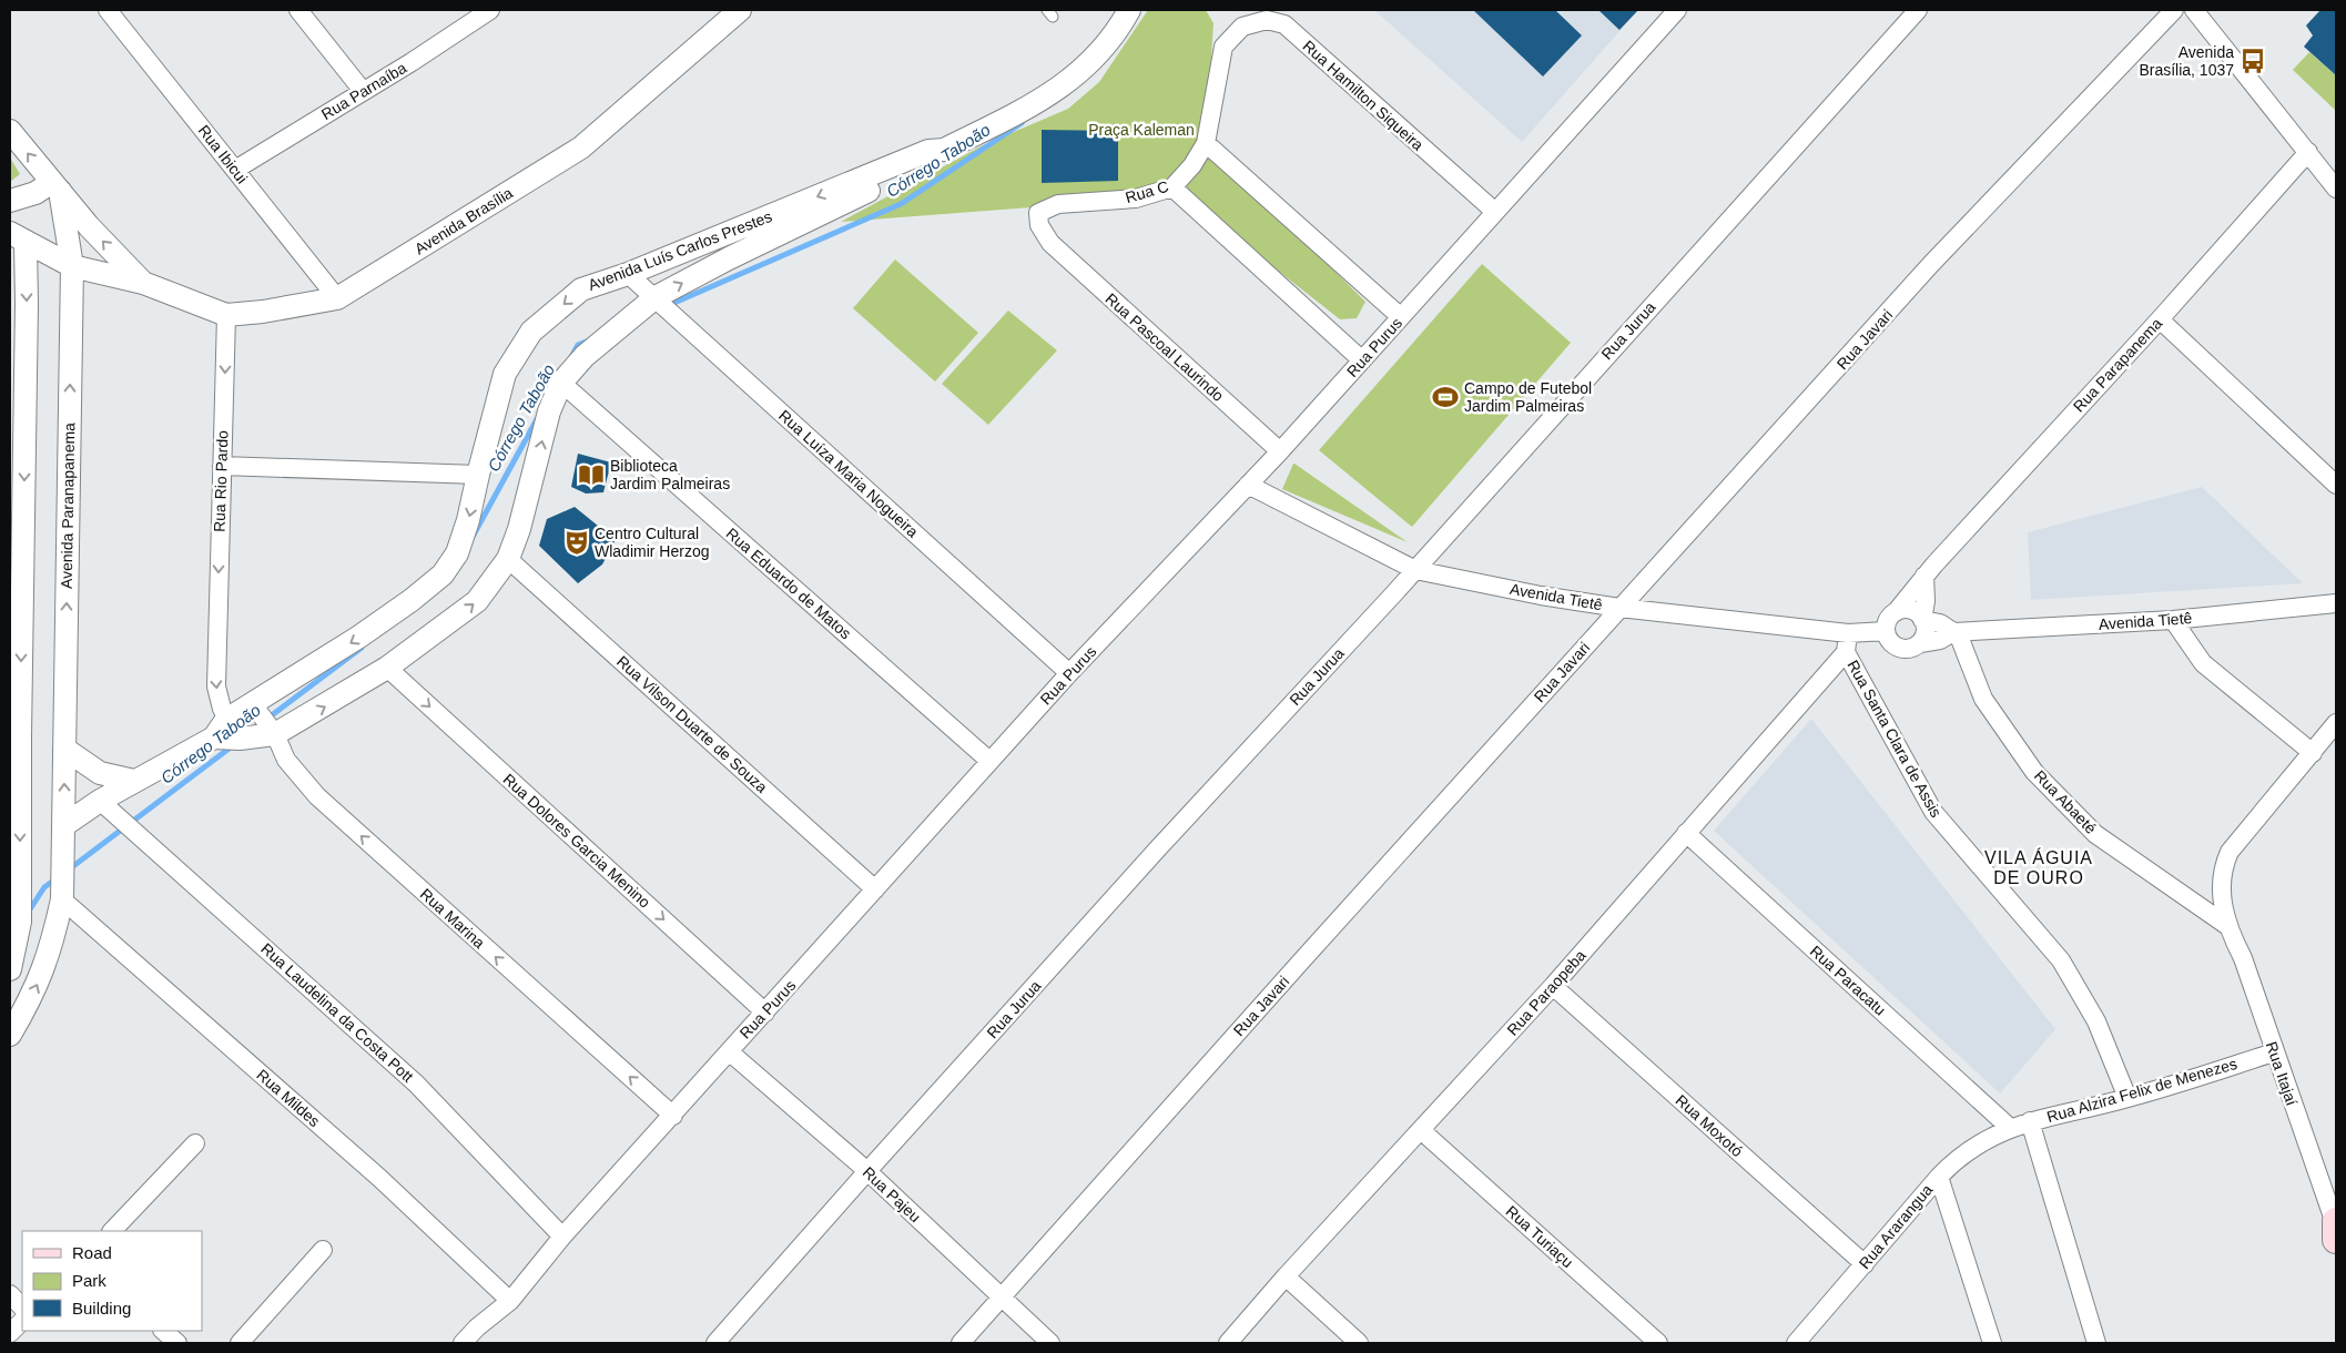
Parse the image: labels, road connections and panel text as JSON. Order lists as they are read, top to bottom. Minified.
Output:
{"streets":{"street":["Rua Parnaíba","Rua Hamilton Siqueira","Rua Ibicui","Rua C","Avenida Brasília","Avenida Luís Carlos Prestes","Rua Jurua","Rua Javari","Rua Pascoal Laurindo","Rua Purus","Rua Parapanema","Rua Luíza Maria Nogueira","Rua Rio Pardo","Avenida Paranapanema","Rua Eduardo de Matos","Avenida Tietê","Rua Vilson Duarte de Souza","Rua Santa Clara de Assis","Rua Abaeté","Rua Dolores Garcia Menino","Rua Marina","Rua Paracatu","Rua Paraopeba","Rua Laudelina da Costa Pott","Rua Itajaí","Rua Alzira Felix de Menezes","Rua Mildes","Rua Moxotó","Rua Pajeu","Rua Ararangua","Rua Turiaçu"]},"crossings":[["Rua Parnaíba","Rua Ibicui"],["Rua Hamilton Siqueira","Rua C"],["Rua Hamilton Siqueira","Rua Purus"],["Rua Ibicui","Avenida Brasília"],["Rua C","Rua Pascoal Laurindo"],["Avenida Brasília","Rua Rio Pardo"],["Avenida Brasília","Avenida Paranapanema"],["Avenida Luís Carlos Prestes","Rua Luíza Maria Nogueira"],["Avenida Luís Carlos Prestes","Rua Rio Pardo"],["Avenida Luís Carlos Prestes","Avenida Paranapanema"],["Avenida Luís Carlos Prestes","Rua Eduardo de Matos"],["Avenida Luís Carlos Prestes","Rua Vilson Duarte de Souza"],["Avenida Luís Carlos Prestes","Rua Dolores Garcia Menino"],["Avenida Luís Carlos Prestes","Rua Marina"],["Avenida Luís Carlos Prestes","Rua Laudelina da Costa Pott"],["Rua Jurua","Avenida Tietê"],["Rua Jurua","Rua Pajeu"],["Rua Javari","Avenida Tietê"],["Rua Javari","Rua Pajeu"],["Rua Pascoal Laurindo","Rua Purus"],["Rua Purus","Rua Luíza Maria Nogueira"],["Rua Purus","Rua Eduardo de Matos"],["Rua Purus","Avenida Tietê"],["Rua Purus","Rua Vilson Duarte de Souza"],["Rua Purus","Rua Dolores Garcia Menino"],["Rua Purus","Rua Marina"],["Rua Purus","Rua Laudelina da Costa Pott"],["Rua Purus","Rua Mildes"],["Rua Purus","Rua Pajeu"],["Rua Parapanema","Avenida Tietê"],["Avenida Paranapanema","Rua Mildes"],["Avenida Tietê","Rua Abaeté"],["Rua Santa Clara de Assis","Rua Paraopeba"],["Rua Santa Clara de Assis","Rua Alzira Felix de Menezes"],["Rua Abaeté","Rua Itajaí"],["Rua Paracatu","Rua Paraopeba"],["Rua Paracatu","Rua Alzira Felix de Menezes"],["Rua Paracatu","Rua Ararangua"],["Rua Paraopeba","Rua Moxotó"],["Rua Paraopeba","Rua Turiaçu"],["Rua Itajaí","Rua Alzira Felix de Menezes"],["Rua Alzira Felix de Menezes","Rua Ararangua"],["Rua Moxotó","Rua Ararangua"]],"one_way":["Rua Rio Pardo","Rua Dolores Garcia Menino","Rua Marina"],"districts":["VILA ÁGUIA DE OURO"],"water":["Córrego Taboão"],"parks":["Praça Kaleman"],"places":{"bus stop":["Avenida Brasília, 1037"],"sports":["Campo de Futebol Jardim Palmeiras"],"library":["Biblioteca Jardim Palmeiras"],"theatre":["Centro Cultural Wladimir Herzog"]},"legend":["Road","Park","Building"]}
